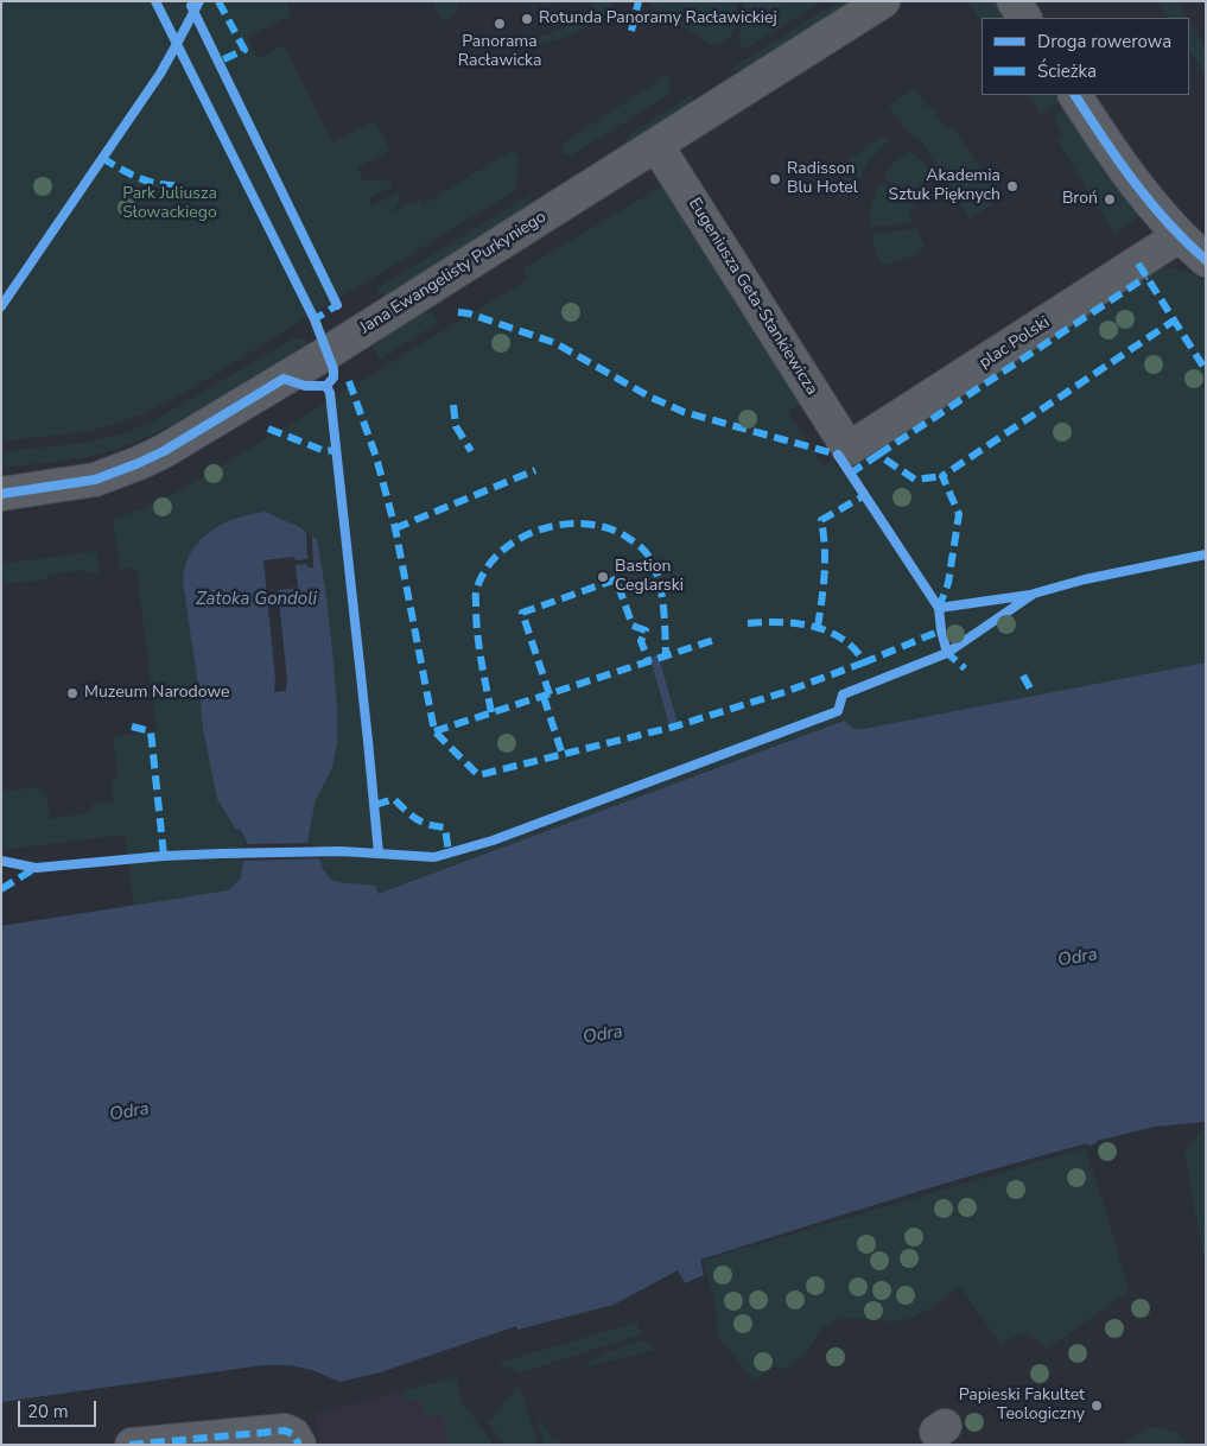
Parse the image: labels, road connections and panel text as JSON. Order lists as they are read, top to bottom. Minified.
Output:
{"streets":{"street":["Jana Ewangelisty Purkyniego","Eugeniusza Geta-Stankiewicza","plac Polski"]},"crossings":[["Jana Ewangelisty Purkyniego","Eugeniusza Geta-Stankiewicza"],["Eugeniusza Geta-Stankiewicza","plac Polski"]],"water":["Zatoka Gondoli","Odra"],"parks":["Park Juliusza Słowackiego"],"places":["Rotunda Panoramy Racławickiej","Panorama Racławicka","Radisson Blu Hotel","Akademia Sztuk Pięknych","Broń","Bastion Ceglarski","Muzeum Narodowe","Papieski Fakultet Teologiczny"],"legend":["Droga rowerowa","Ścieżka"],"scale_bar":"20 m"}
